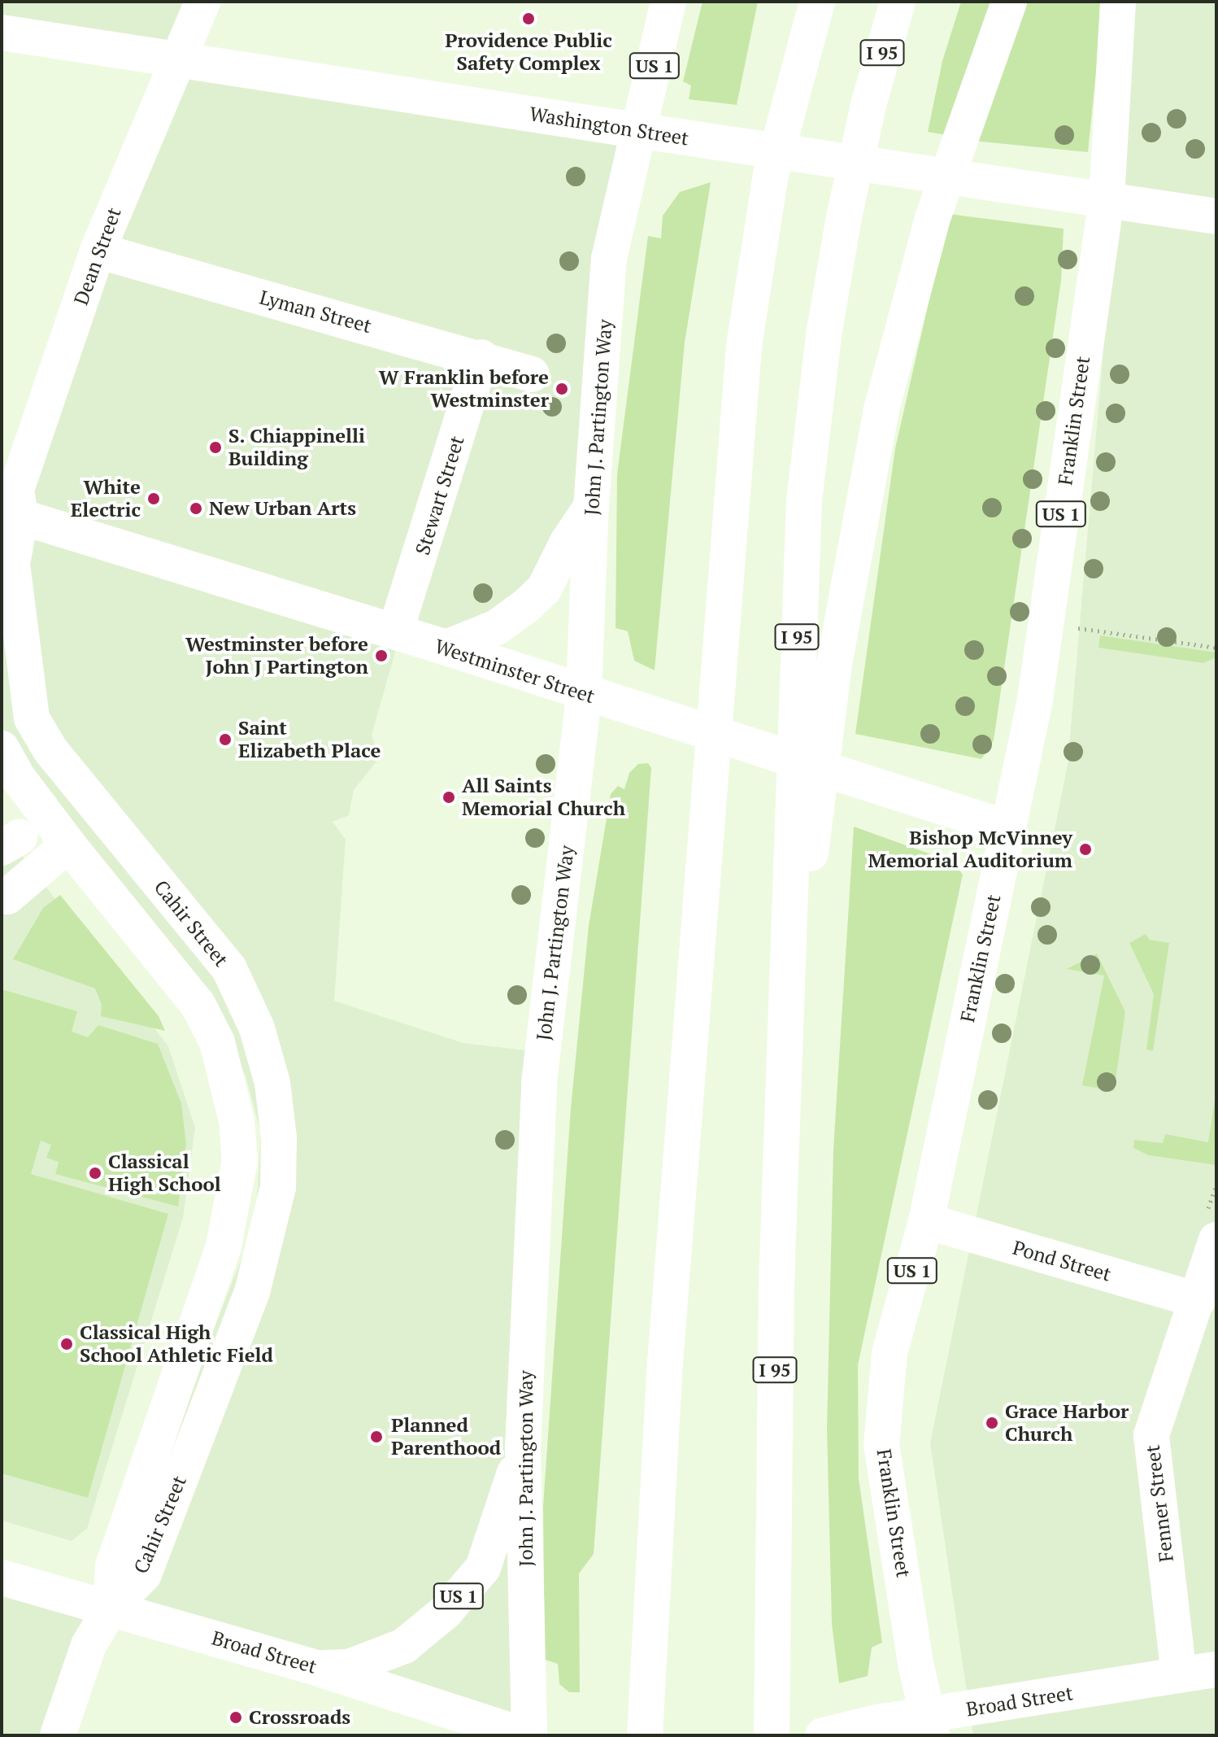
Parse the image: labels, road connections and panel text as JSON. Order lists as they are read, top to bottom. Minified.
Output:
{"streets":{"main road":["I 95","US 1","Washington Street","Dean Street","Lyman Street","John J. Partington Way","Franklin Street","Stewart Street","Westminster Street","Cahir Street","Pond Street","Fenner Street","Broad Street"]},"crossings":[["US 1","John J. Partington Way"],["US 1","Broad Street"],["Washington Street","Dean Street"],["Washington Street","John J. Partington Way"],["Washington Street","Franklin Street"],["Dean Street","Lyman Street"],["Dean Street","Westminster Street"],["Dean Street","Cahir Street"],["Lyman Street","Stewart Street"],["John J. Partington Way","Westminster Street"],["John J. Partington Way","Broad Street"],["Franklin Street","Westminster Street"],["Franklin Street","Pond Street"],["Franklin Street","Broad Street"],["Stewart Street","Westminster Street"],["Westminster Street","Cahir Street"],["Cahir Street","Broad Street"],["Pond Street","Fenner Street"],["Fenner Street","Broad Street"]],"places":["Providence Public Safety Complex","W Franklin before Westminster","S. Chiappinelli Building","White Electric","New Urban Arts","Westminster before John J Partington","Saint Elizabeth Place","All Saints Memorial Church","Bishop McVinney Memorial Auditorium","Classical High School","Classical High School Athletic Field","Grace Harbor Church","Planned Parenthood","Crossroads"]}
